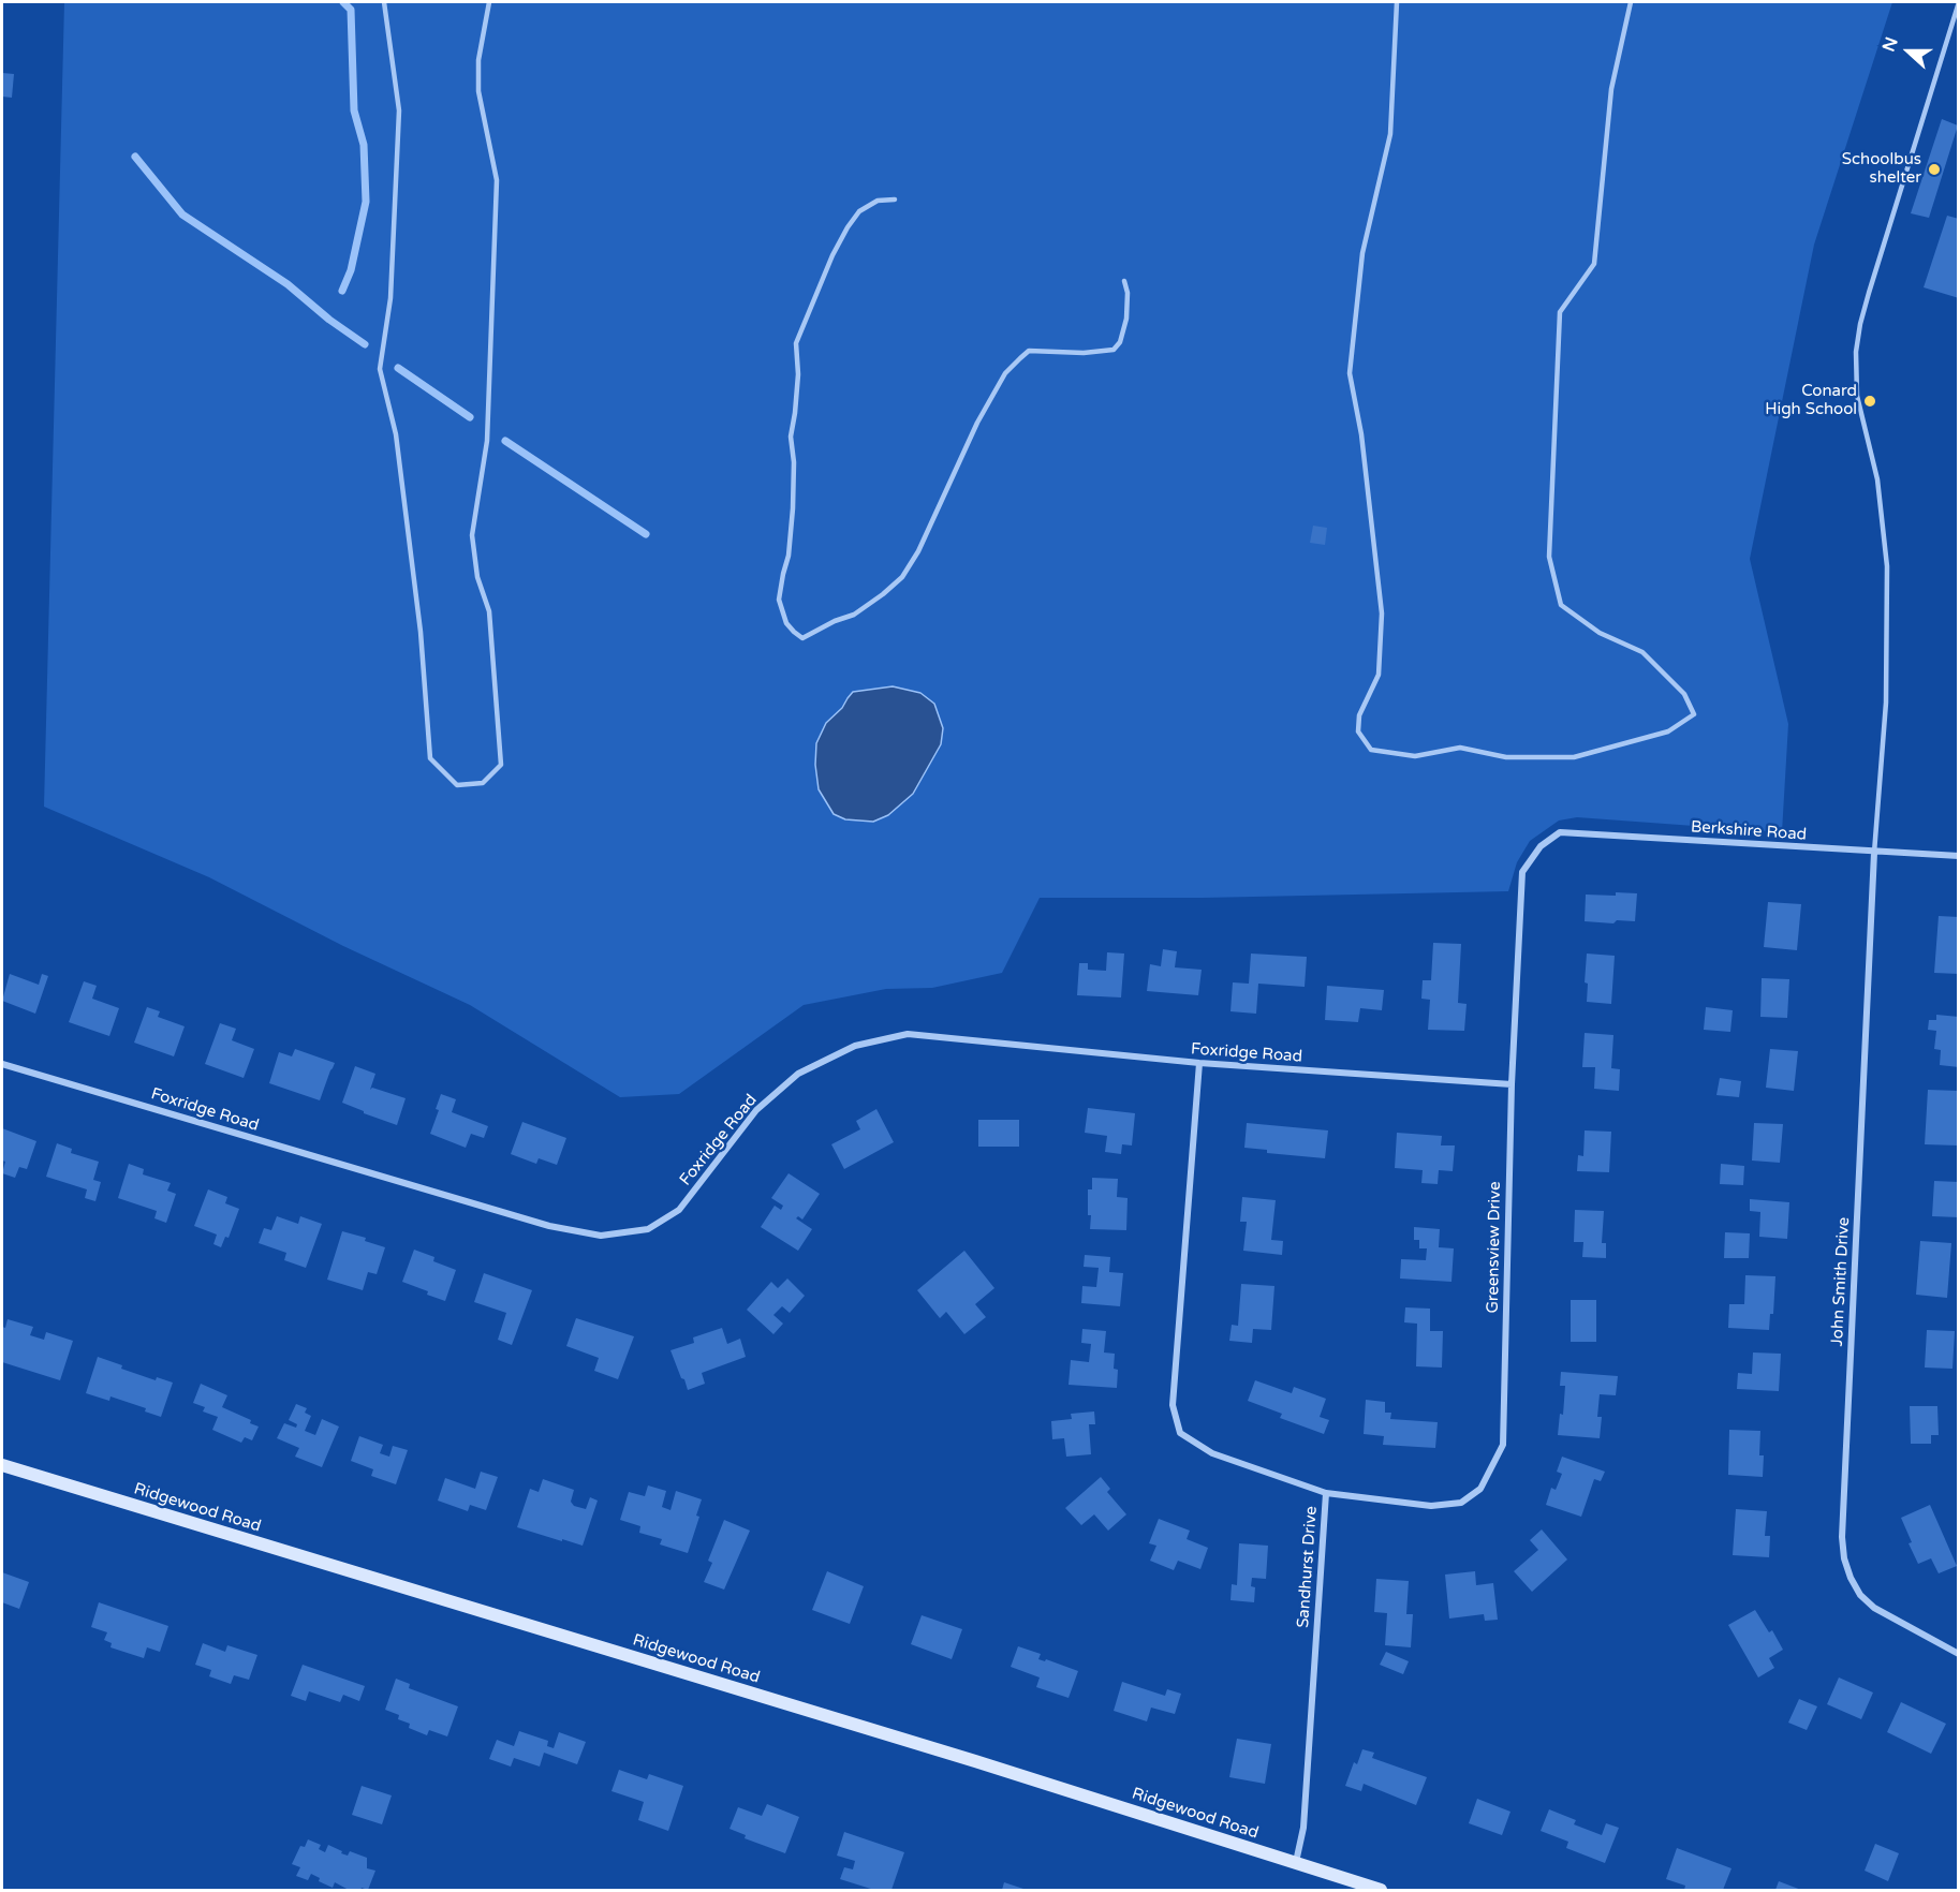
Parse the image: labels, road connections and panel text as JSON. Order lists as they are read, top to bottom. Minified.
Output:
{"streets":{"main road":["Ridgewood Road"],"street":["Berkshire Road","Foxridge Road","Greensview Drive","John Smith Drive","Sandhurst Drive"]},"crossings":[["Berkshire Road","Greensview Drive"],["Berkshire Road","John Smith Drive"],["Foxridge Road","Greensview Drive"],["Foxridge Road","Sandhurst Drive"],["Greensview Drive","Sandhurst Drive"],["Ridgewood Road","Sandhurst Drive"]],"places":["Schoolbus shelter","Conard High School"],"north":"left"}
